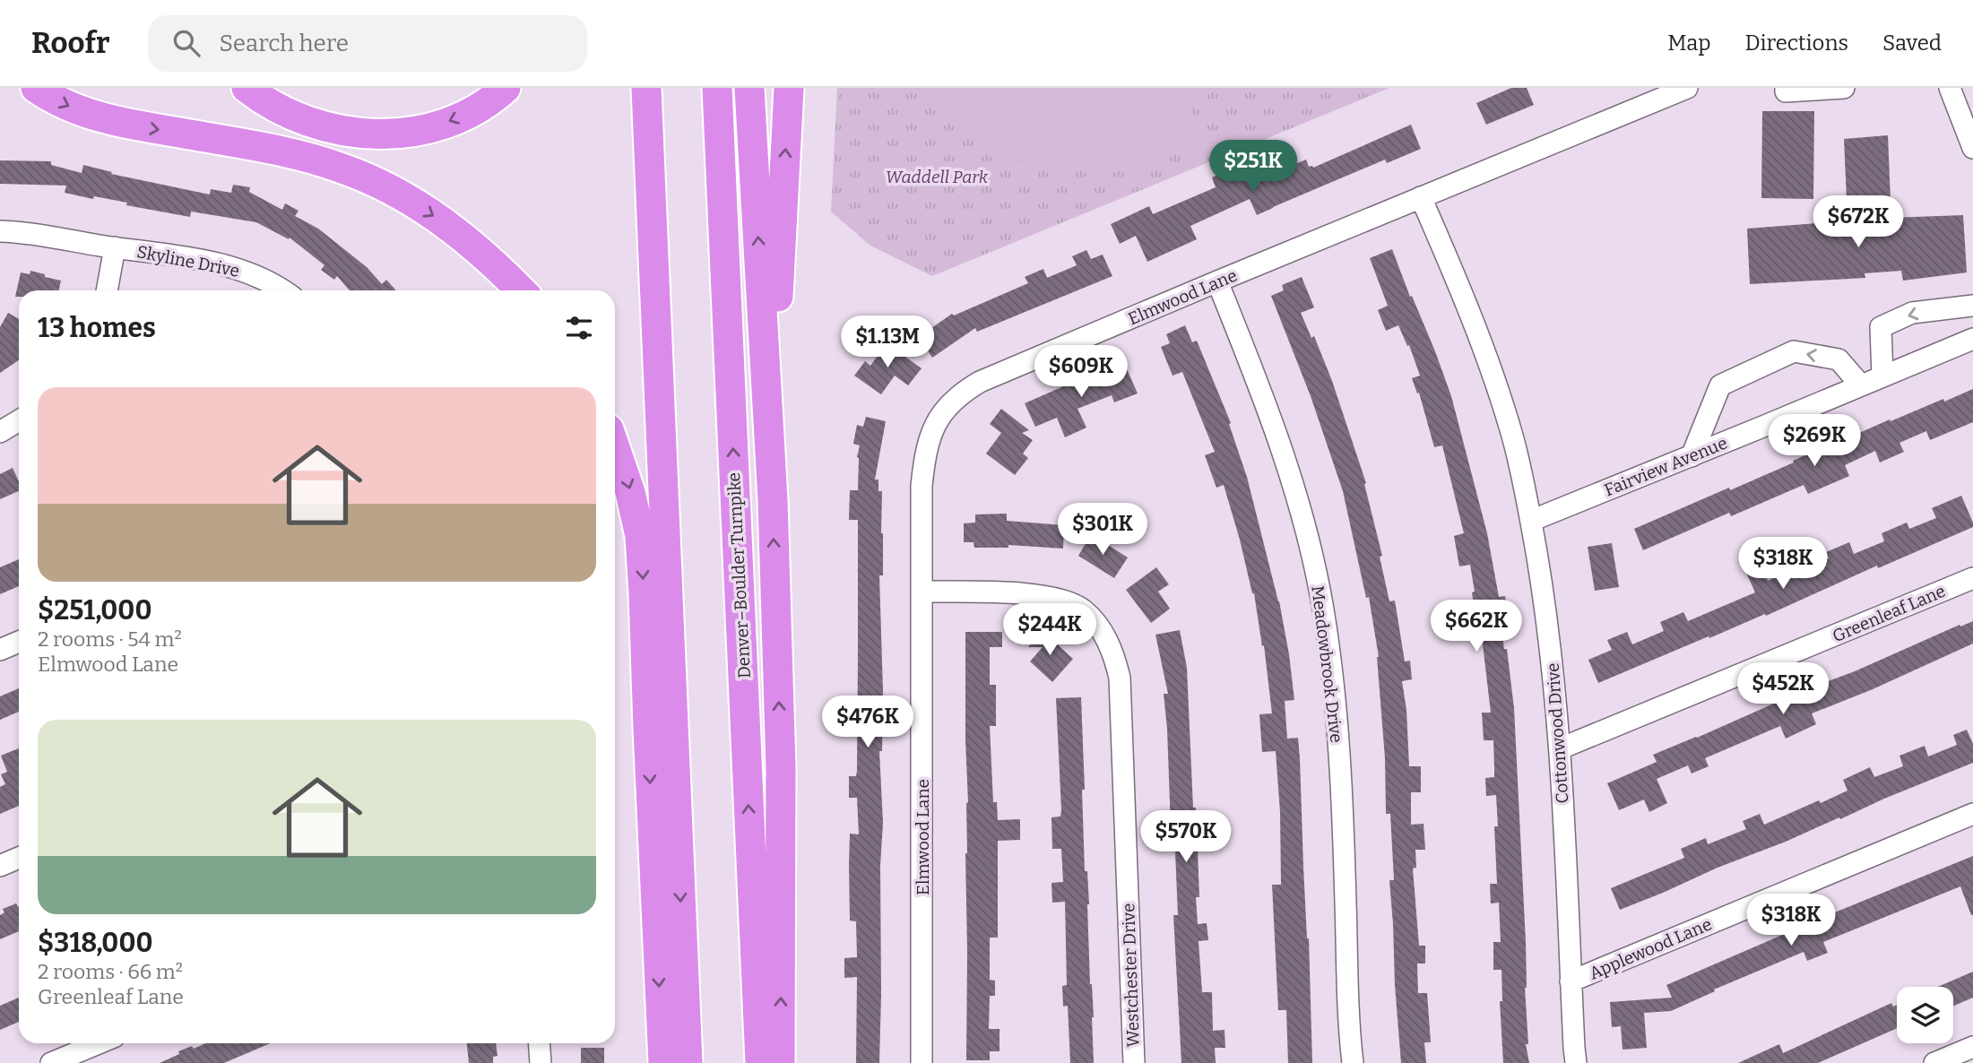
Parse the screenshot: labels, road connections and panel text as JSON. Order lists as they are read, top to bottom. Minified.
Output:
{"streets":{"highway":["Denver–Boulder Turnpike"],"street":["Skyline Drive","Elmwood Lane","Fairview Avenue","Greenleaf Lane","Meadowbrook Drive","Cottonwood Drive","Applewood Lane","Westchester Drive"]},"crossings":[["Elmwood Lane","Meadowbrook Drive"],["Elmwood Lane","Cottonwood Drive"],["Elmwood Lane","Westchester Drive"],["Fairview Avenue","Cottonwood Drive"],["Greenleaf Lane","Cottonwood Drive"],["Cottonwood Drive","Applewood Lane"]],"parks":["Waddell Park"],"page":{"header":"Roofr","search":"Search here","nav":["Map","Directions","Saved"],"price":["$251K","$672K","$1.13M","$609K","$269K","$301K","$318K","$662K","$244K","$452K","$476K","$570K","$318K"],"heading":"13 homes","list":[{"name":"$251,000","note":"2 rooms · 54 m² · Elmwood Lane"},{"name":"$318,000","note":"2 rooms · 66 m² · Greenleaf Lane"}]}}
